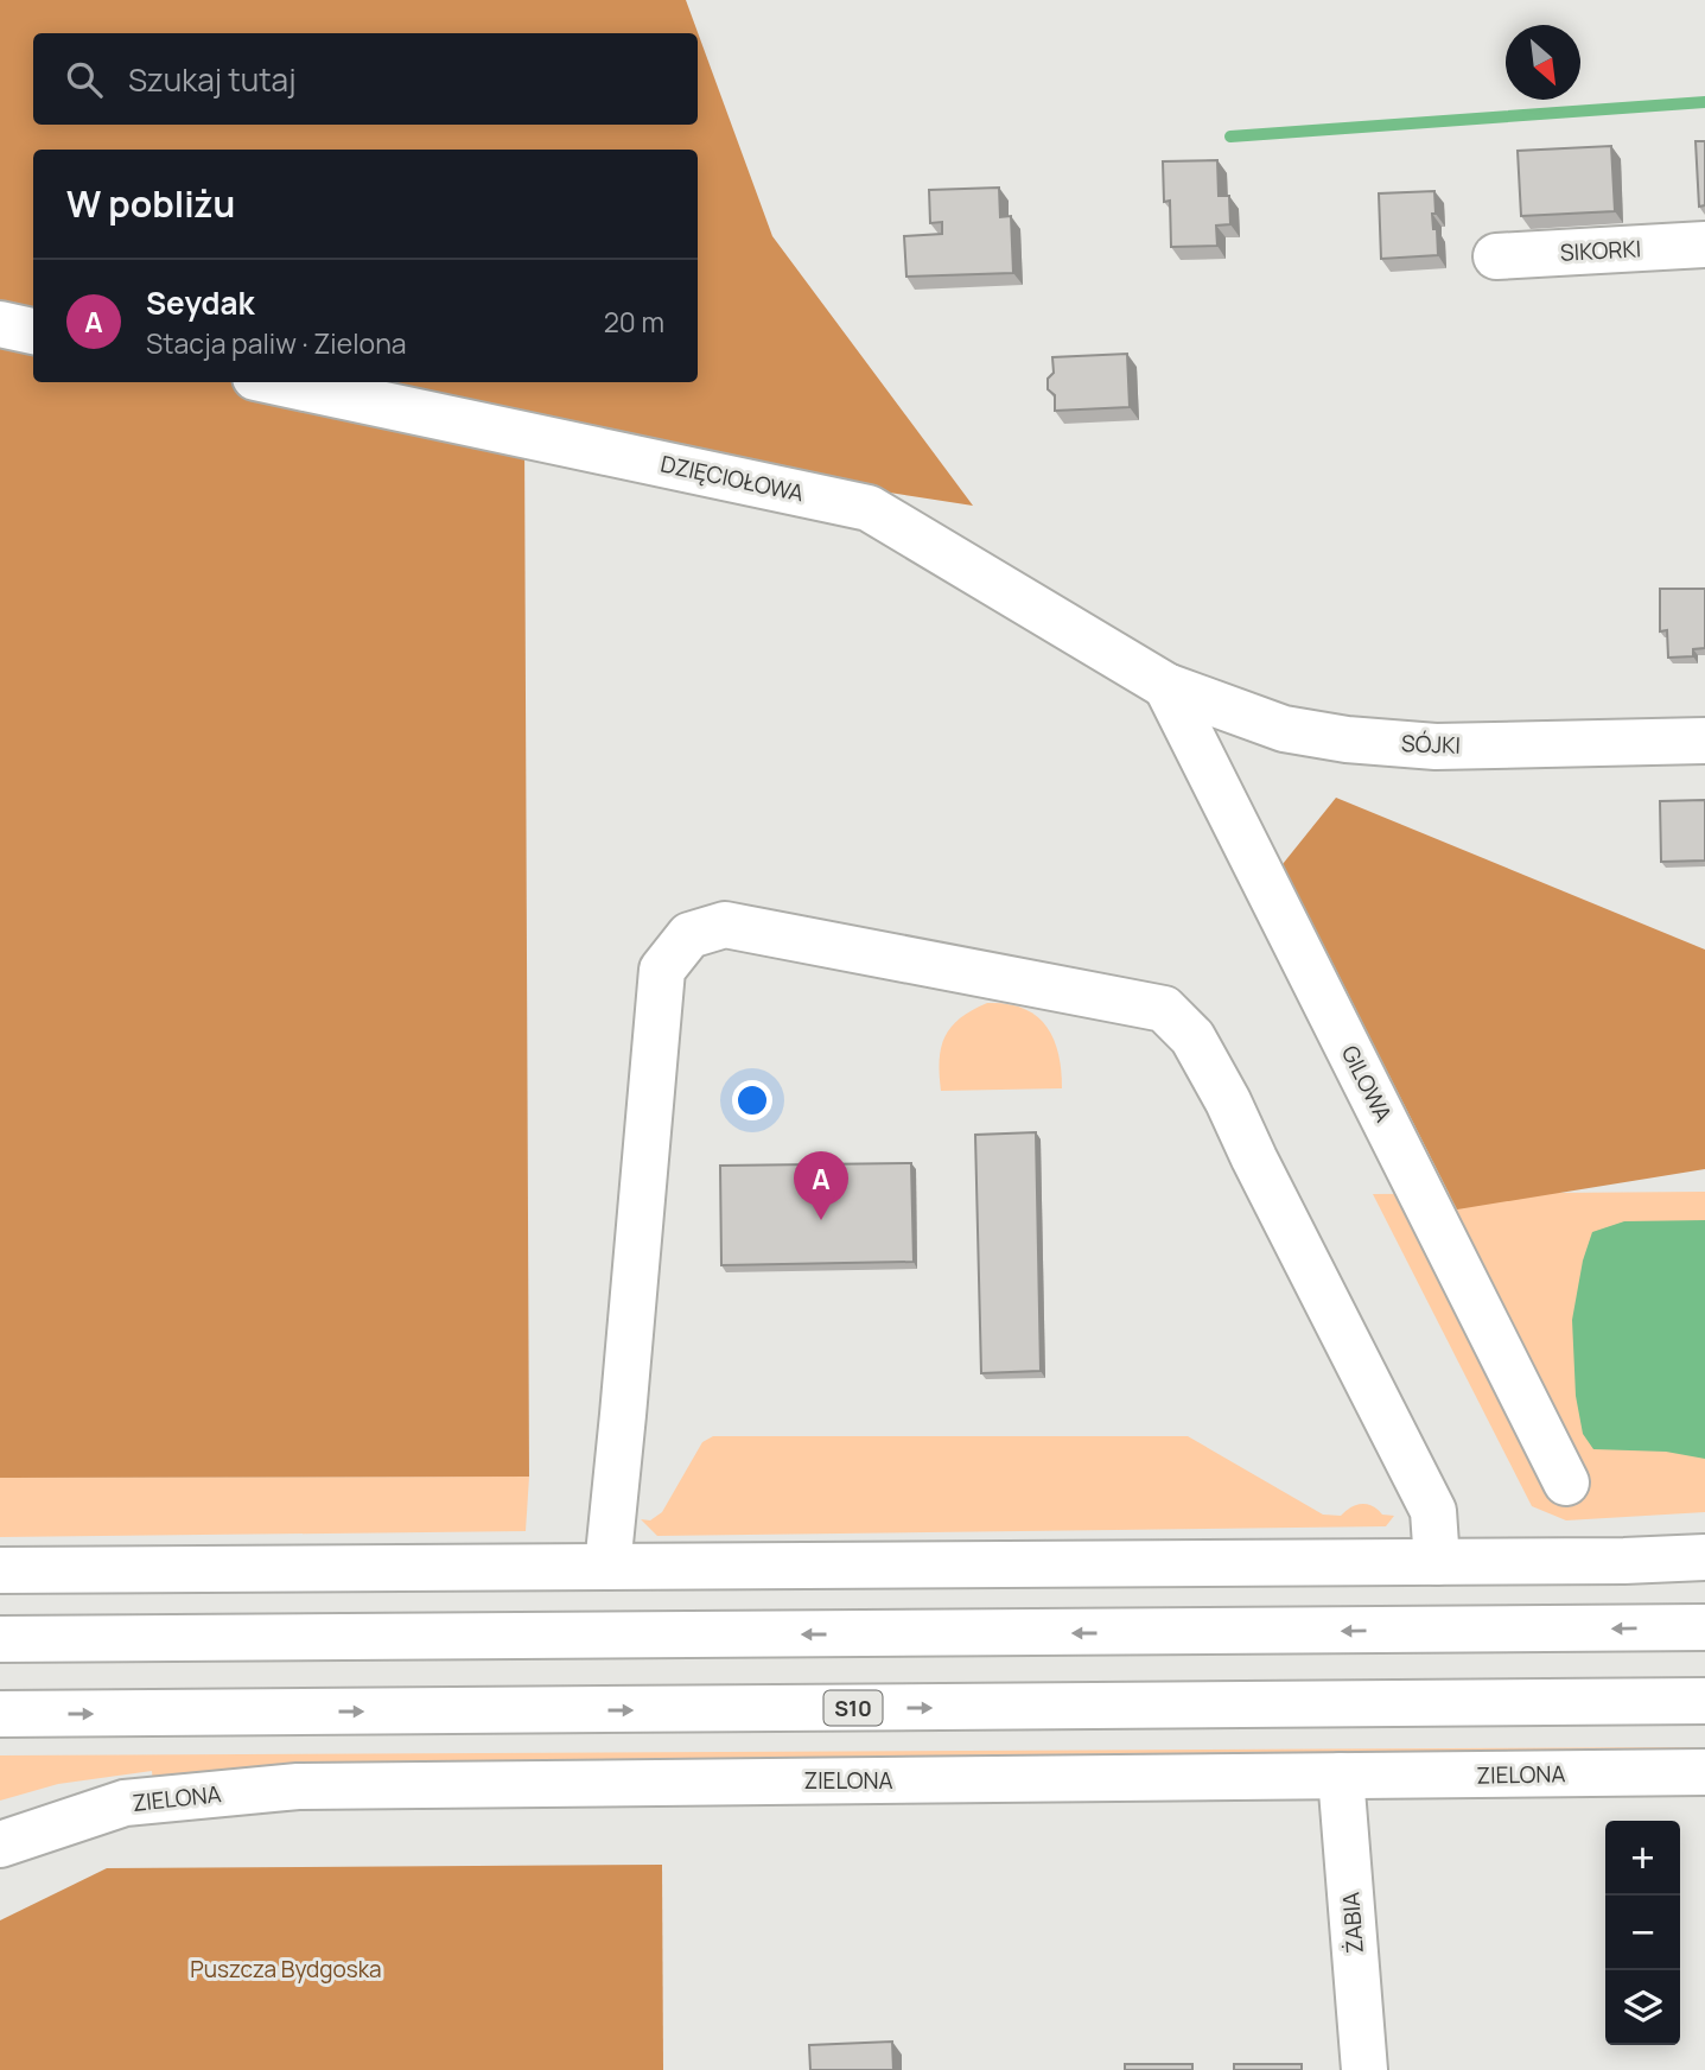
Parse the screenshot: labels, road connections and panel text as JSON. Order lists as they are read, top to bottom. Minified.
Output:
{"streets":{"main road":["SIKORKI","DZIĘCIOŁOWA","SÓJKI","GILOWA","S10","ZIELONA","ŻABIA"]},"crossings":[["DZIĘCIOŁOWA","SÓJKI"],["DZIĘCIOŁOWA","GILOWA"],["SÓJKI","GILOWA"],["ZIELONA","ŻABIA"]],"parks":["Puszcza Bydgoska"],"north":"bottom right","page":{"search":"Szukaj tutaj","heading":"W pobliżu","list":[{"mark":"A","name":"Seydak","note":"Stacja paliw · Zielona","value":"20 m"}],"pins":"A","map_buttons":["+","−"]}}
